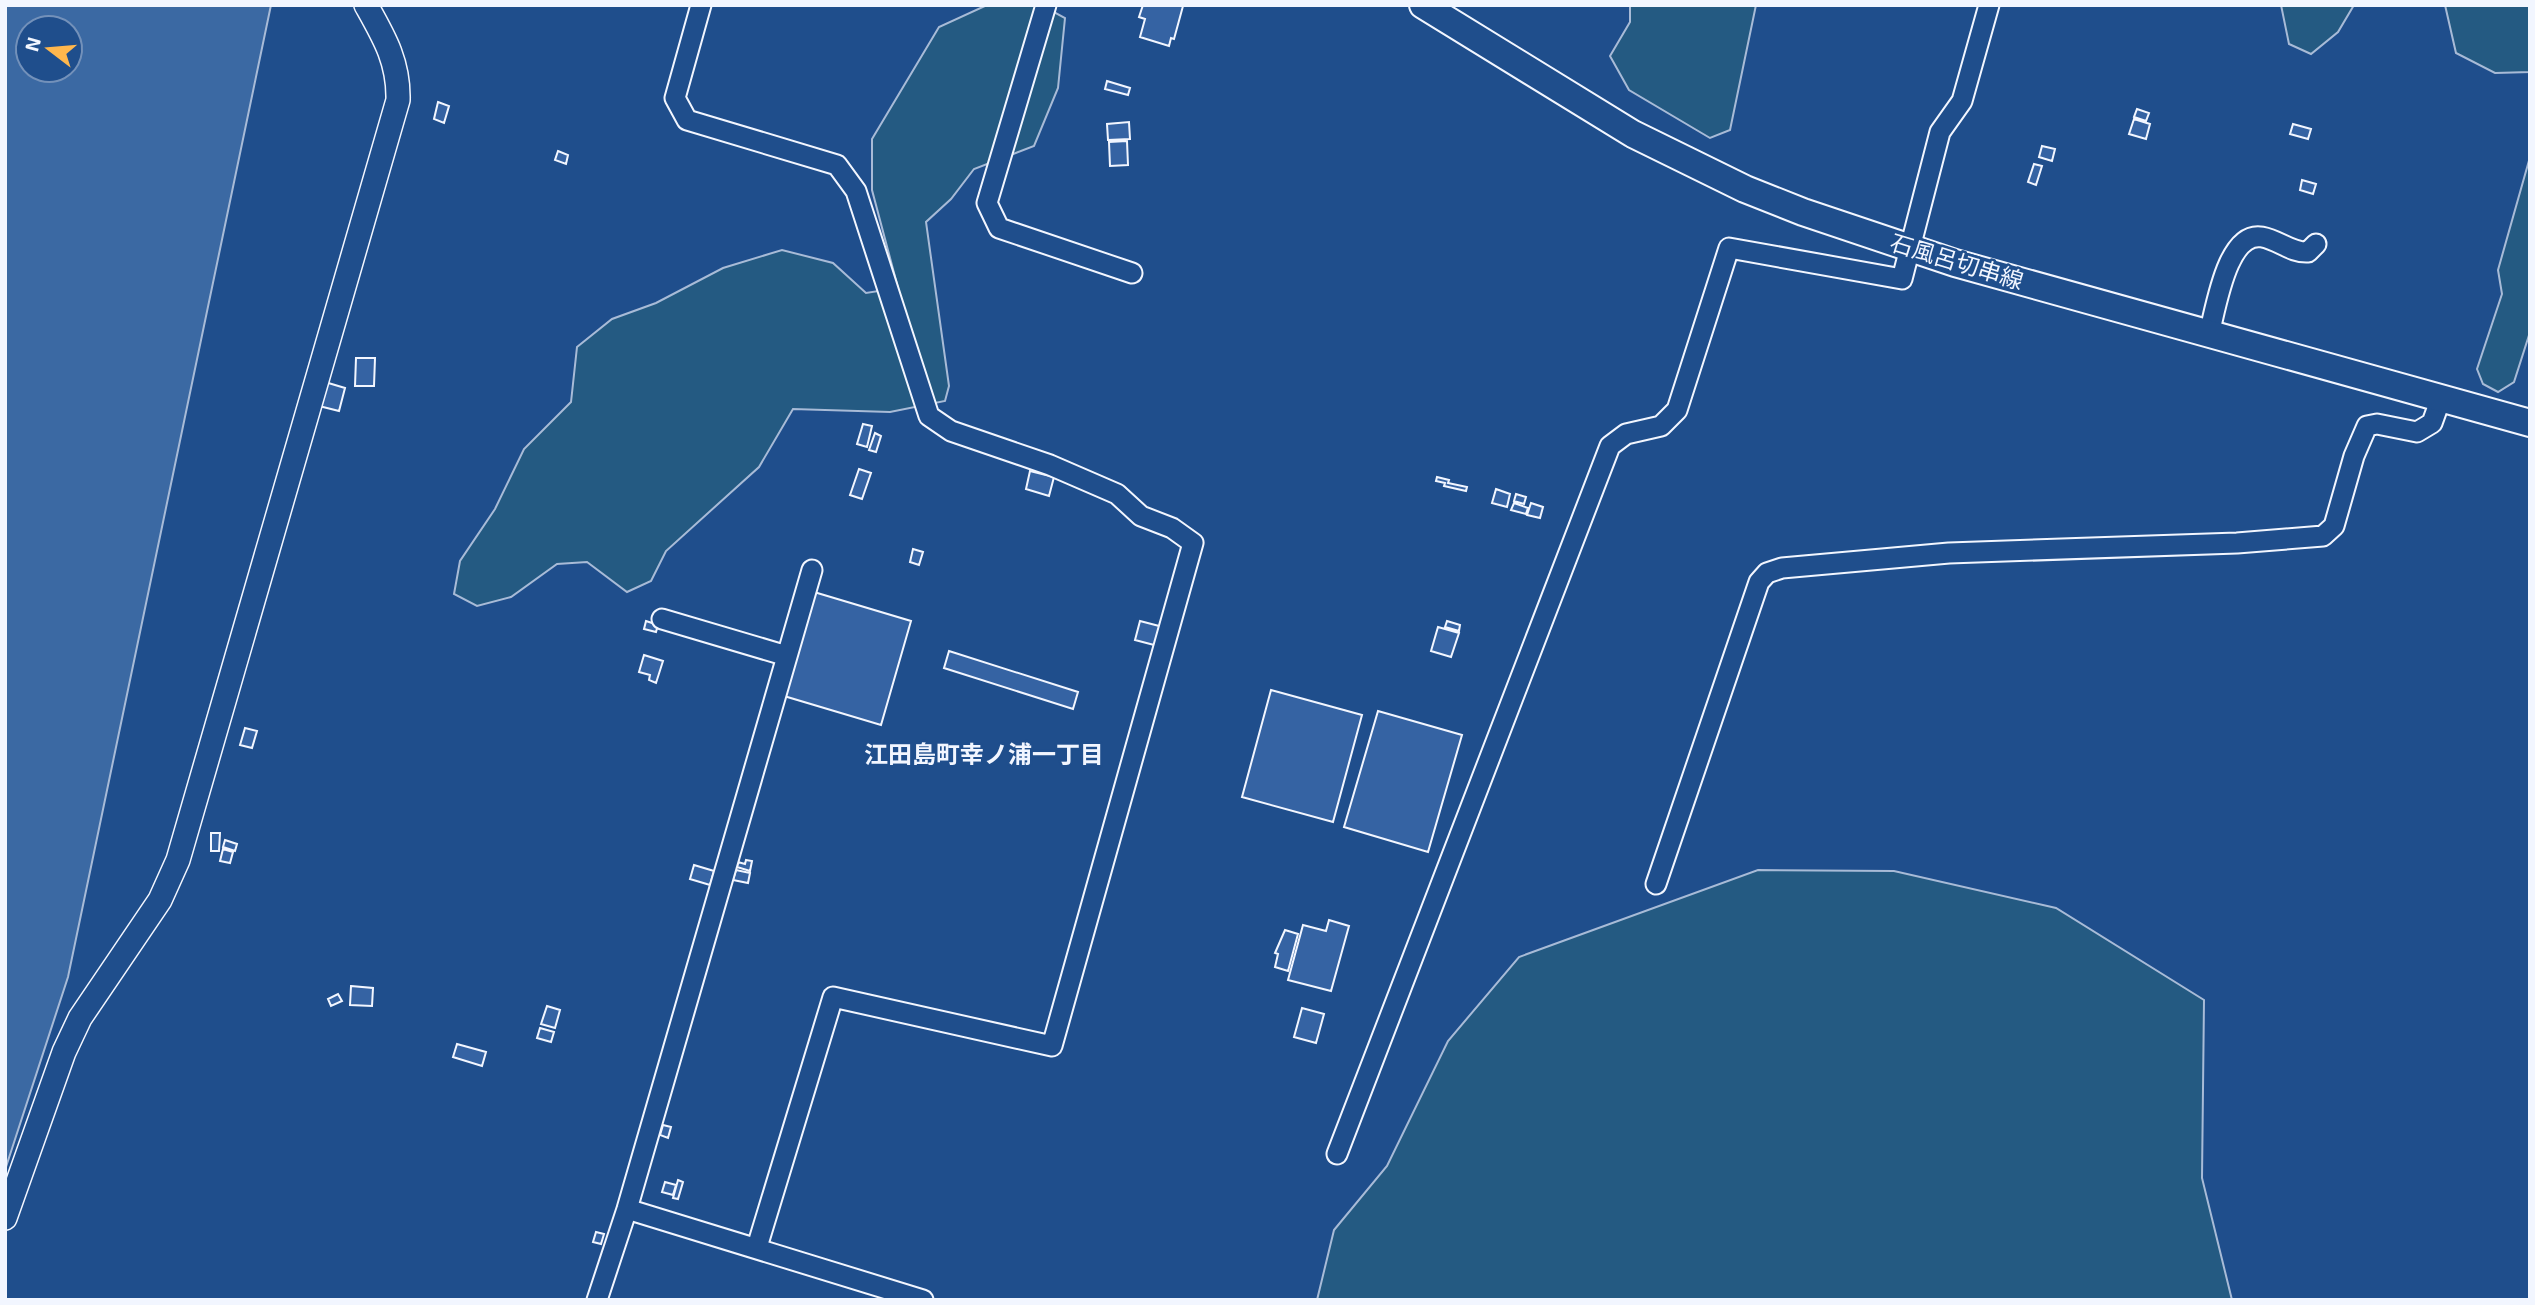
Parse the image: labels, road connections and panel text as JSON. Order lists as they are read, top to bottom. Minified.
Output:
{"streets":{"main road":["石風呂切串線"]},"districts":["江田島町幸ノ浦一丁目"],"north":"left"}
